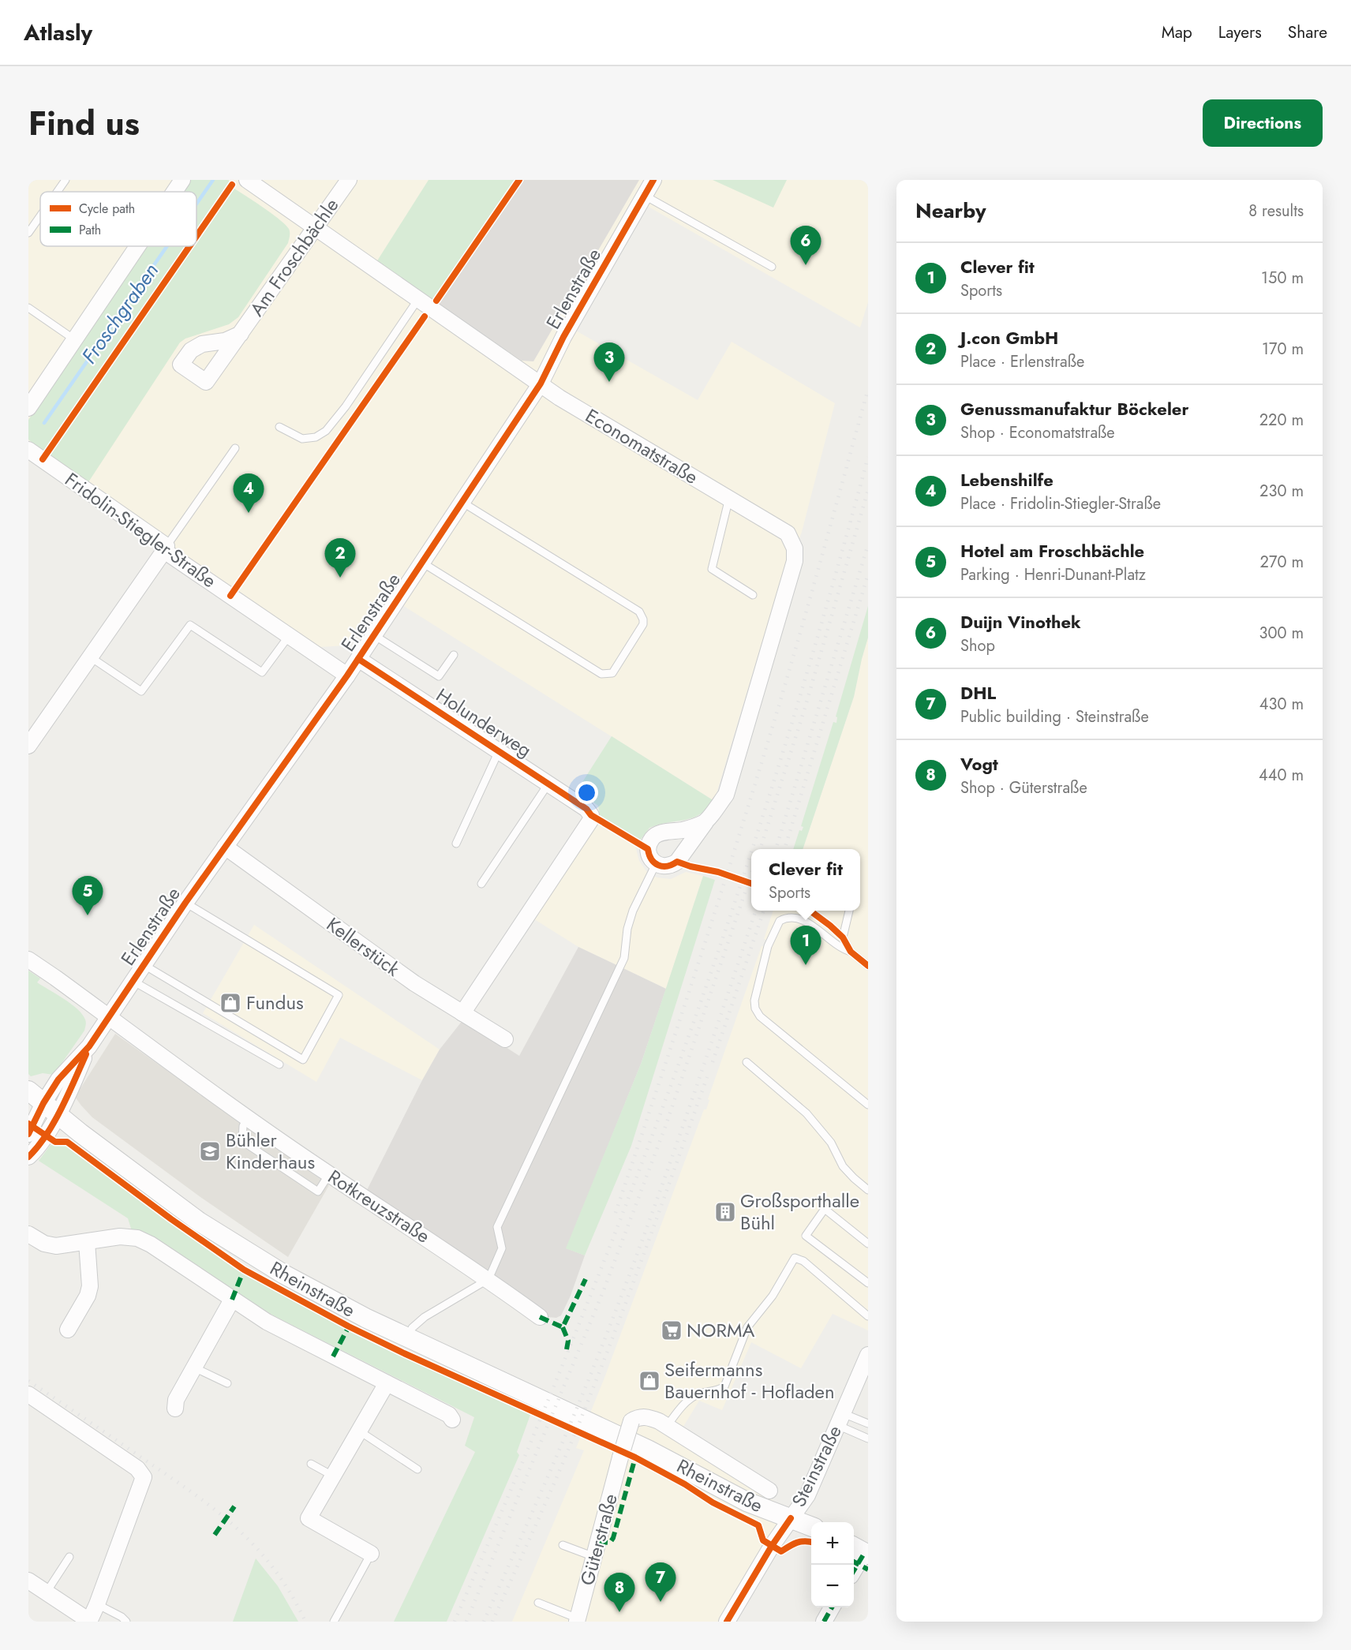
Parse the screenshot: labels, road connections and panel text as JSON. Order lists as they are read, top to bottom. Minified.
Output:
{"streets":{"street":["Am Froschbächle","Erlenstraße","Economatstraße","Fridolin-Stiegler-Straße","Holunderweg","Kellerstück","Rotkreuzstraße","Rheinstraße","Steinstraße","Güterstraße"]},"crossings":[["Am Froschbächle","Economatstraße"],["Erlenstraße","Economatstraße"],["Erlenstraße","Fridolin-Stiegler-Straße"],["Erlenstraße","Holunderweg"],["Erlenstraße","Kellerstück"],["Erlenstraße","Rotkreuzstraße"],["Erlenstraße","Rheinstraße"],["Holunderweg","Kellerstück"],["Rheinstraße","Steinstraße"],["Rheinstraße","Güterstraße"]],"water":["Froschgraben"],"places":{"shop":["Fundus","Seifermanns Bauernhof - Hofladen"],"school or university":["Bühler Kinderhaus"],"building":["Großsporthalle Bühl"],"supermarket":["NORMA"]},"legend":["Cycle path","Path"],"page":{"header":"Atlasly","nav":["Map","Layers","Share"],"title":"Find us","buttons":"Directions","heading":["Nearby","8 results"],"pins":["6","3","4","2","5","1","7","8"],"list":[{"mark":"1","name":"Clever fit","note":"Sports","value":"150 m"},{"mark":"2","name":"J.con GmbH","note":"Place · Erlenstraße","value":"170 m"},{"mark":"3","name":"Genussmanufaktur Böckeler","note":"Shop · Economatstraße","value":"220 m"},{"mark":"4","name":"Lebenshilfe","note":"Place · Fridolin-Stiegler-Straße","value":"230 m"},{"mark":"5","name":"Hotel am Froschbächle","note":"Parking · Henri-Dunant-Platz","value":"270 m"},{"mark":"6","name":"Duijn Vinothek","note":"Shop","value":"300 m"},{"mark":"7","name":"DHL","note":"Public building · Steinstraße","value":"430 m"},{"mark":"8","name":"Vogt","note":"Shop · Güterstraße","value":"440 m"}],"popup":["Clever fit","Sports"],"map_buttons":["+","−"]}}
